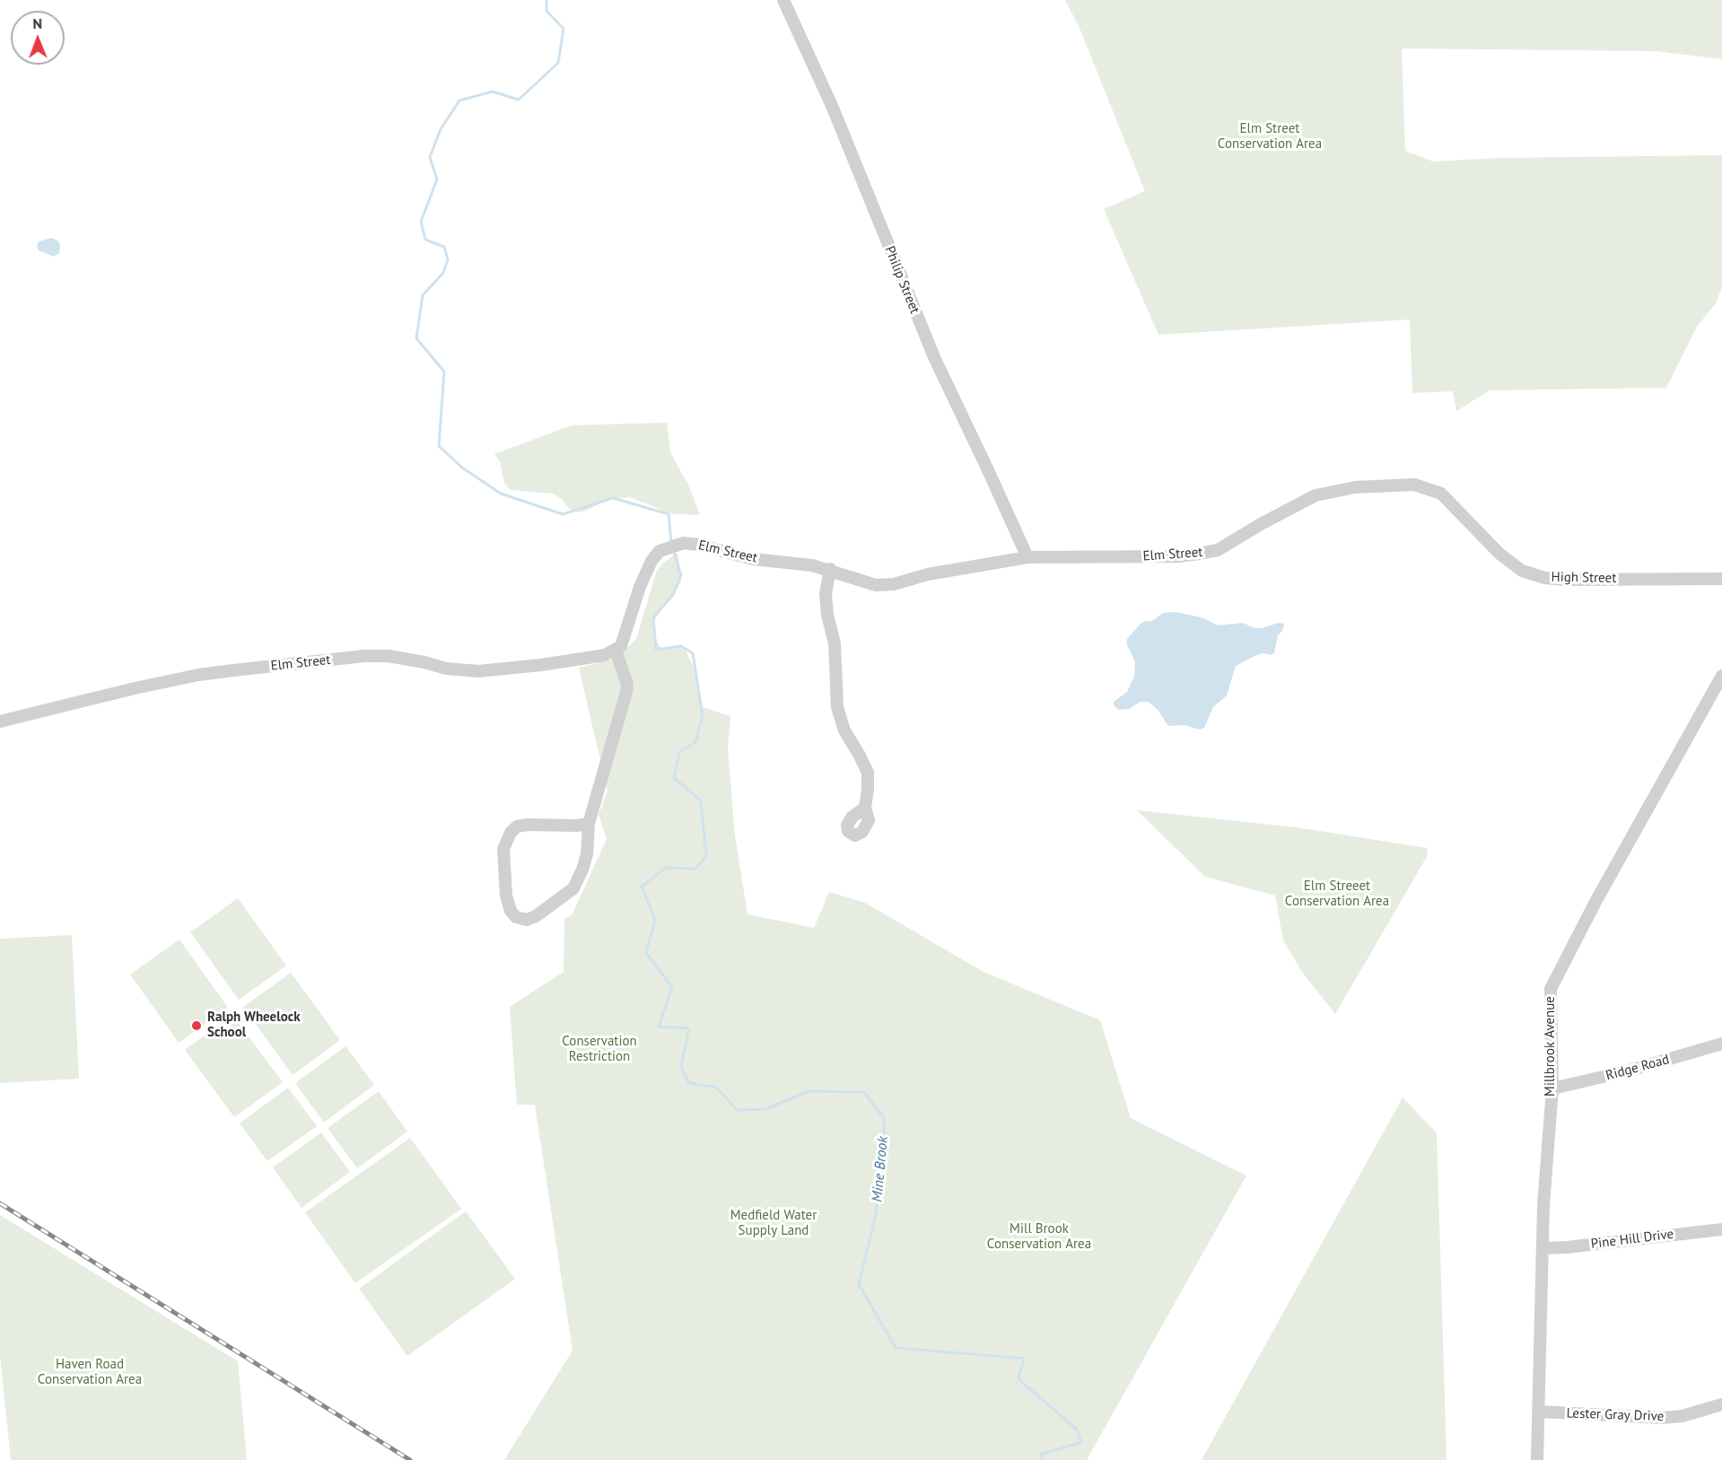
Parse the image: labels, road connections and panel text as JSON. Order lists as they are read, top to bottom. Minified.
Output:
{"streets":{"street":["Philip Street","Elm Street","High Street","Millbrook Avenue","Ridge Road","Pine Hill Drive","Lester Gray Drive"]},"crossings":[["Philip Street","Elm Street"],["Elm Street","High Street"],["Millbrook Avenue","Ridge Road"],["Millbrook Avenue","Pine Hill Drive"],["Millbrook Avenue","Lester Gray Drive"]],"water":["Mine Brook"],"parks":["Elm Street Conservation Area","Elm Streeet Conservation Area","Conservation Restriction","Medfield Water Supply Land","Mill Brook Conservation Area","Haven Road Conservation Area"],"places":["Ralph Wheelock School"],"north":"top"}
